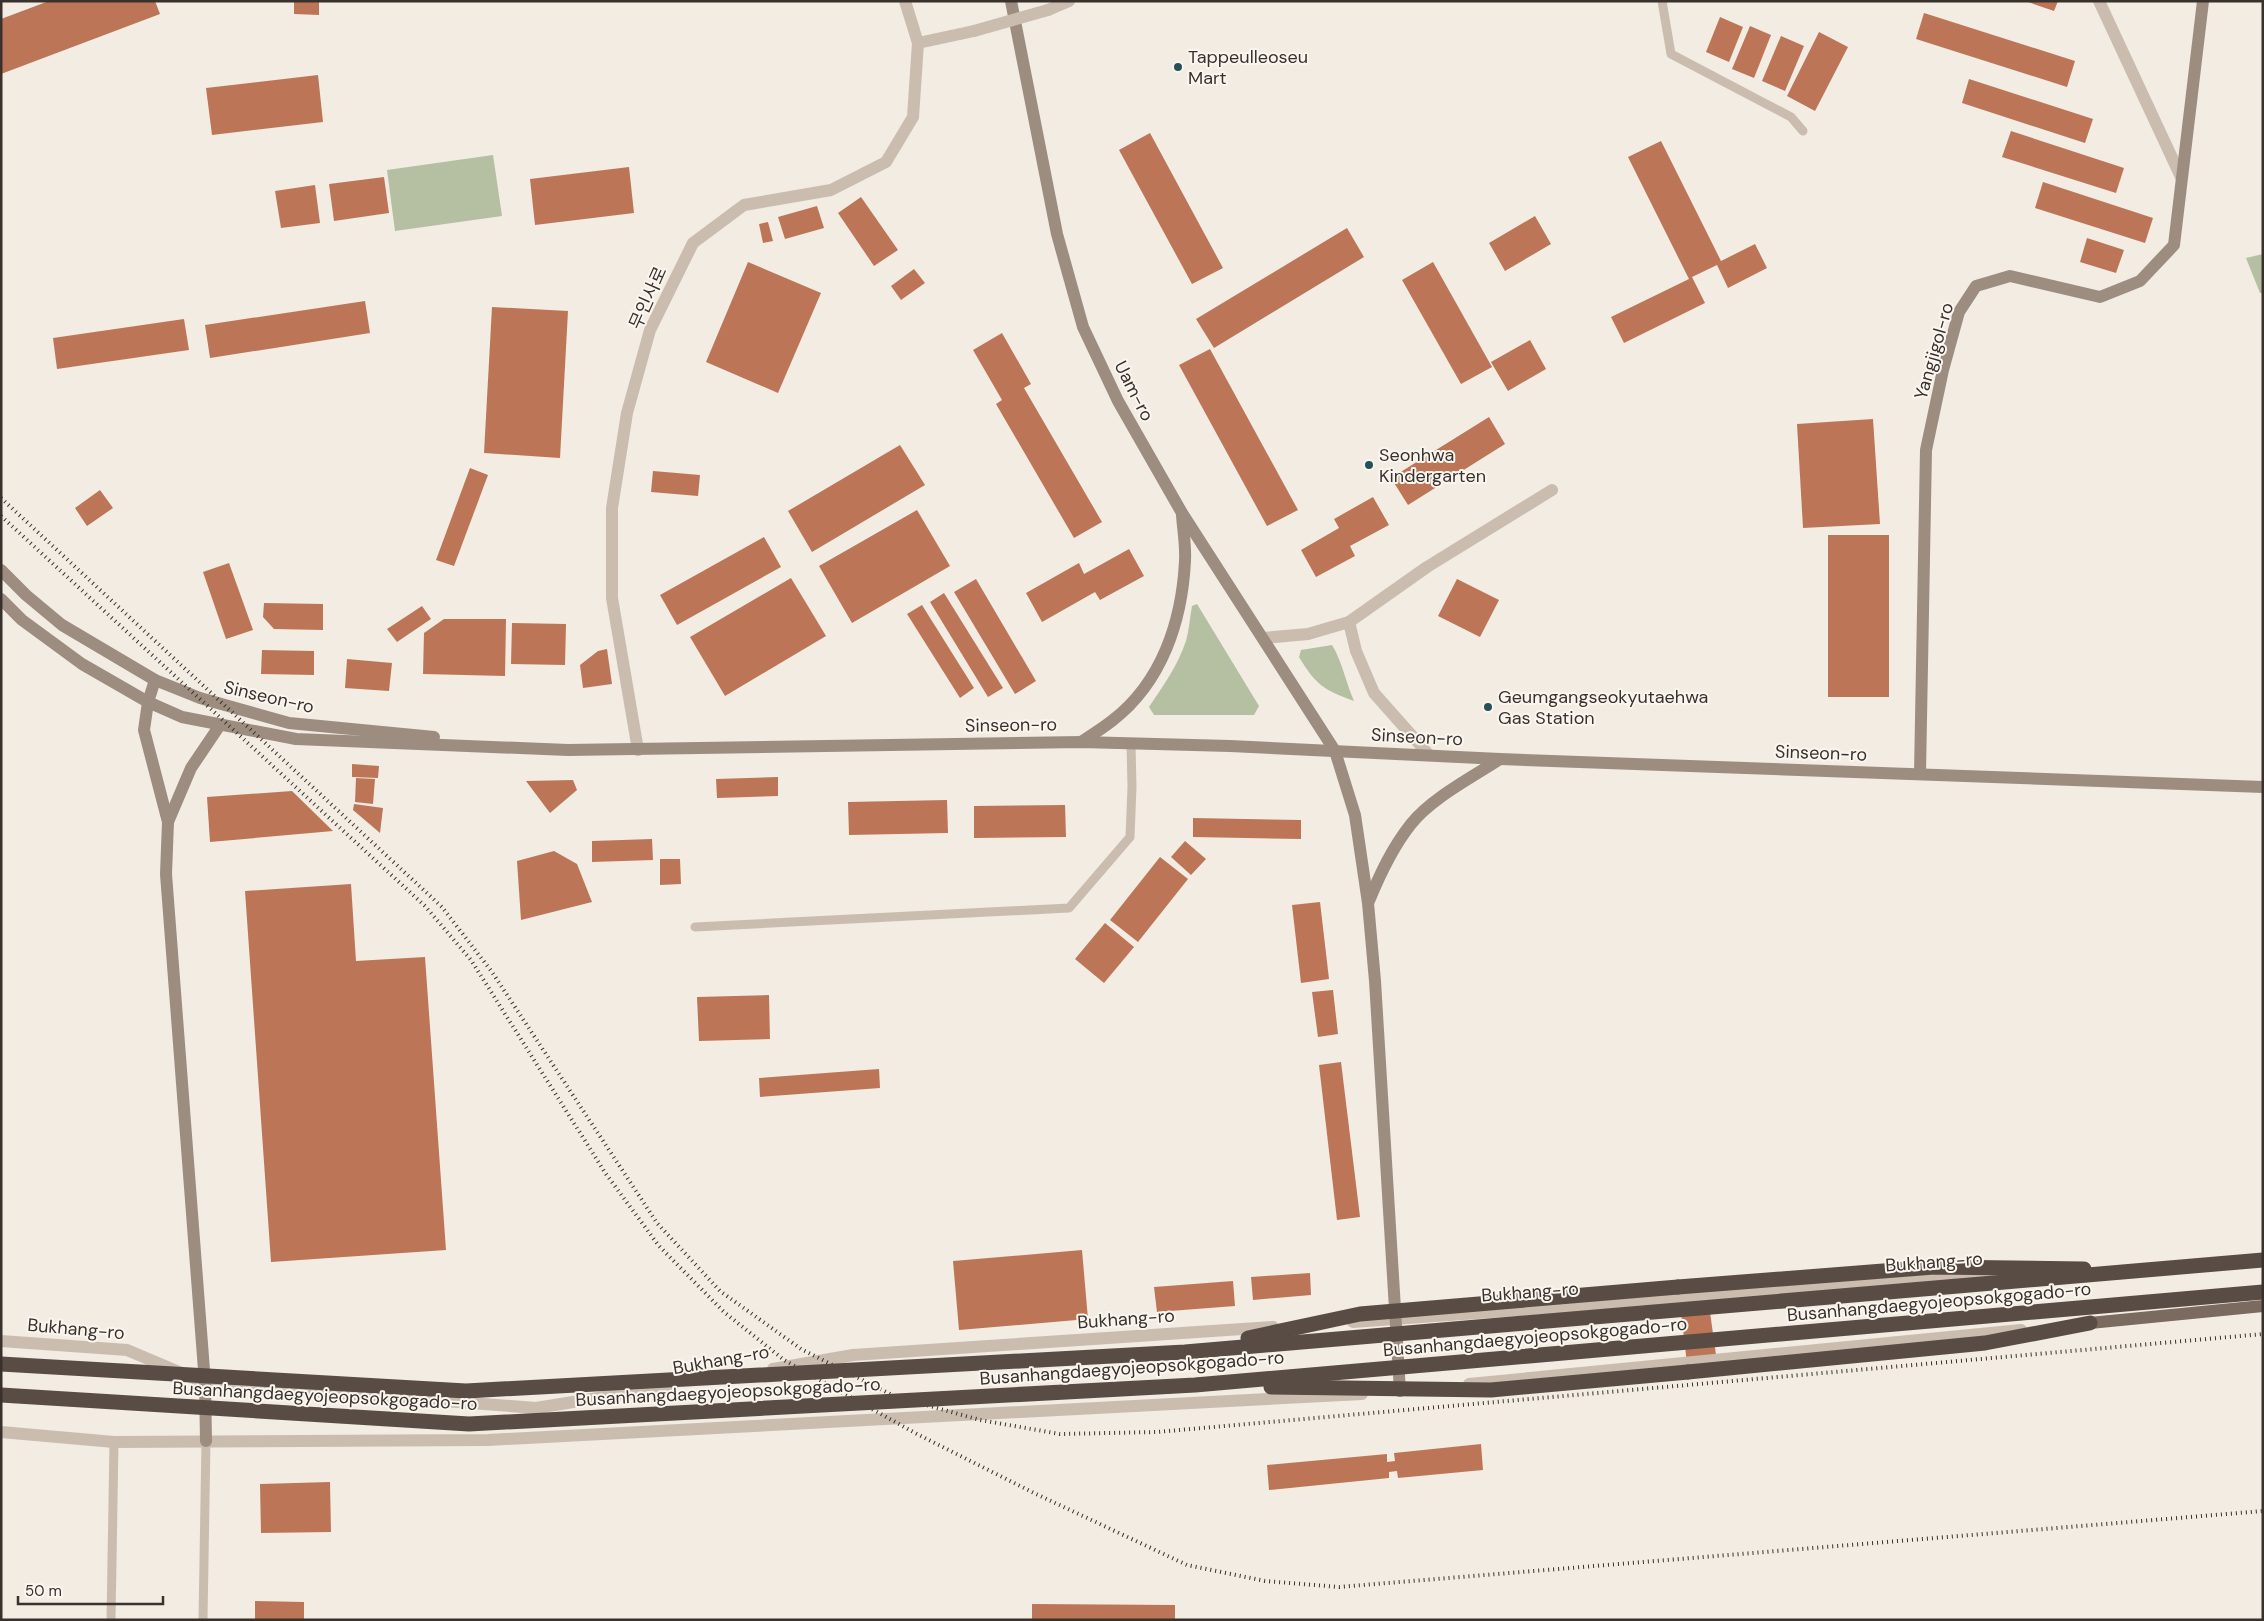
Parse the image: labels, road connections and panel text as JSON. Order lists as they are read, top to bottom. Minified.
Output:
{"streets":{"highway":["Busanhangdaegyojeopsokgogado-ro"],"main road":["Yangjigol-ro","Uam-ro","Sinseon-ro","Bukhang-ro"],"street":["무인사로"]},"crossings":[["무인사로","Sinseon-ro"],["Yangjigol-ro","Sinseon-ro"],["Uam-ro","Sinseon-ro"],["Uam-ro","Bukhang-ro"]],"places":["Tappeulleoseu Mart","Seonhwa Kindergarten","Geumgangseokyutaehwa Gas Station"],"scale_bar":"50 m"}
